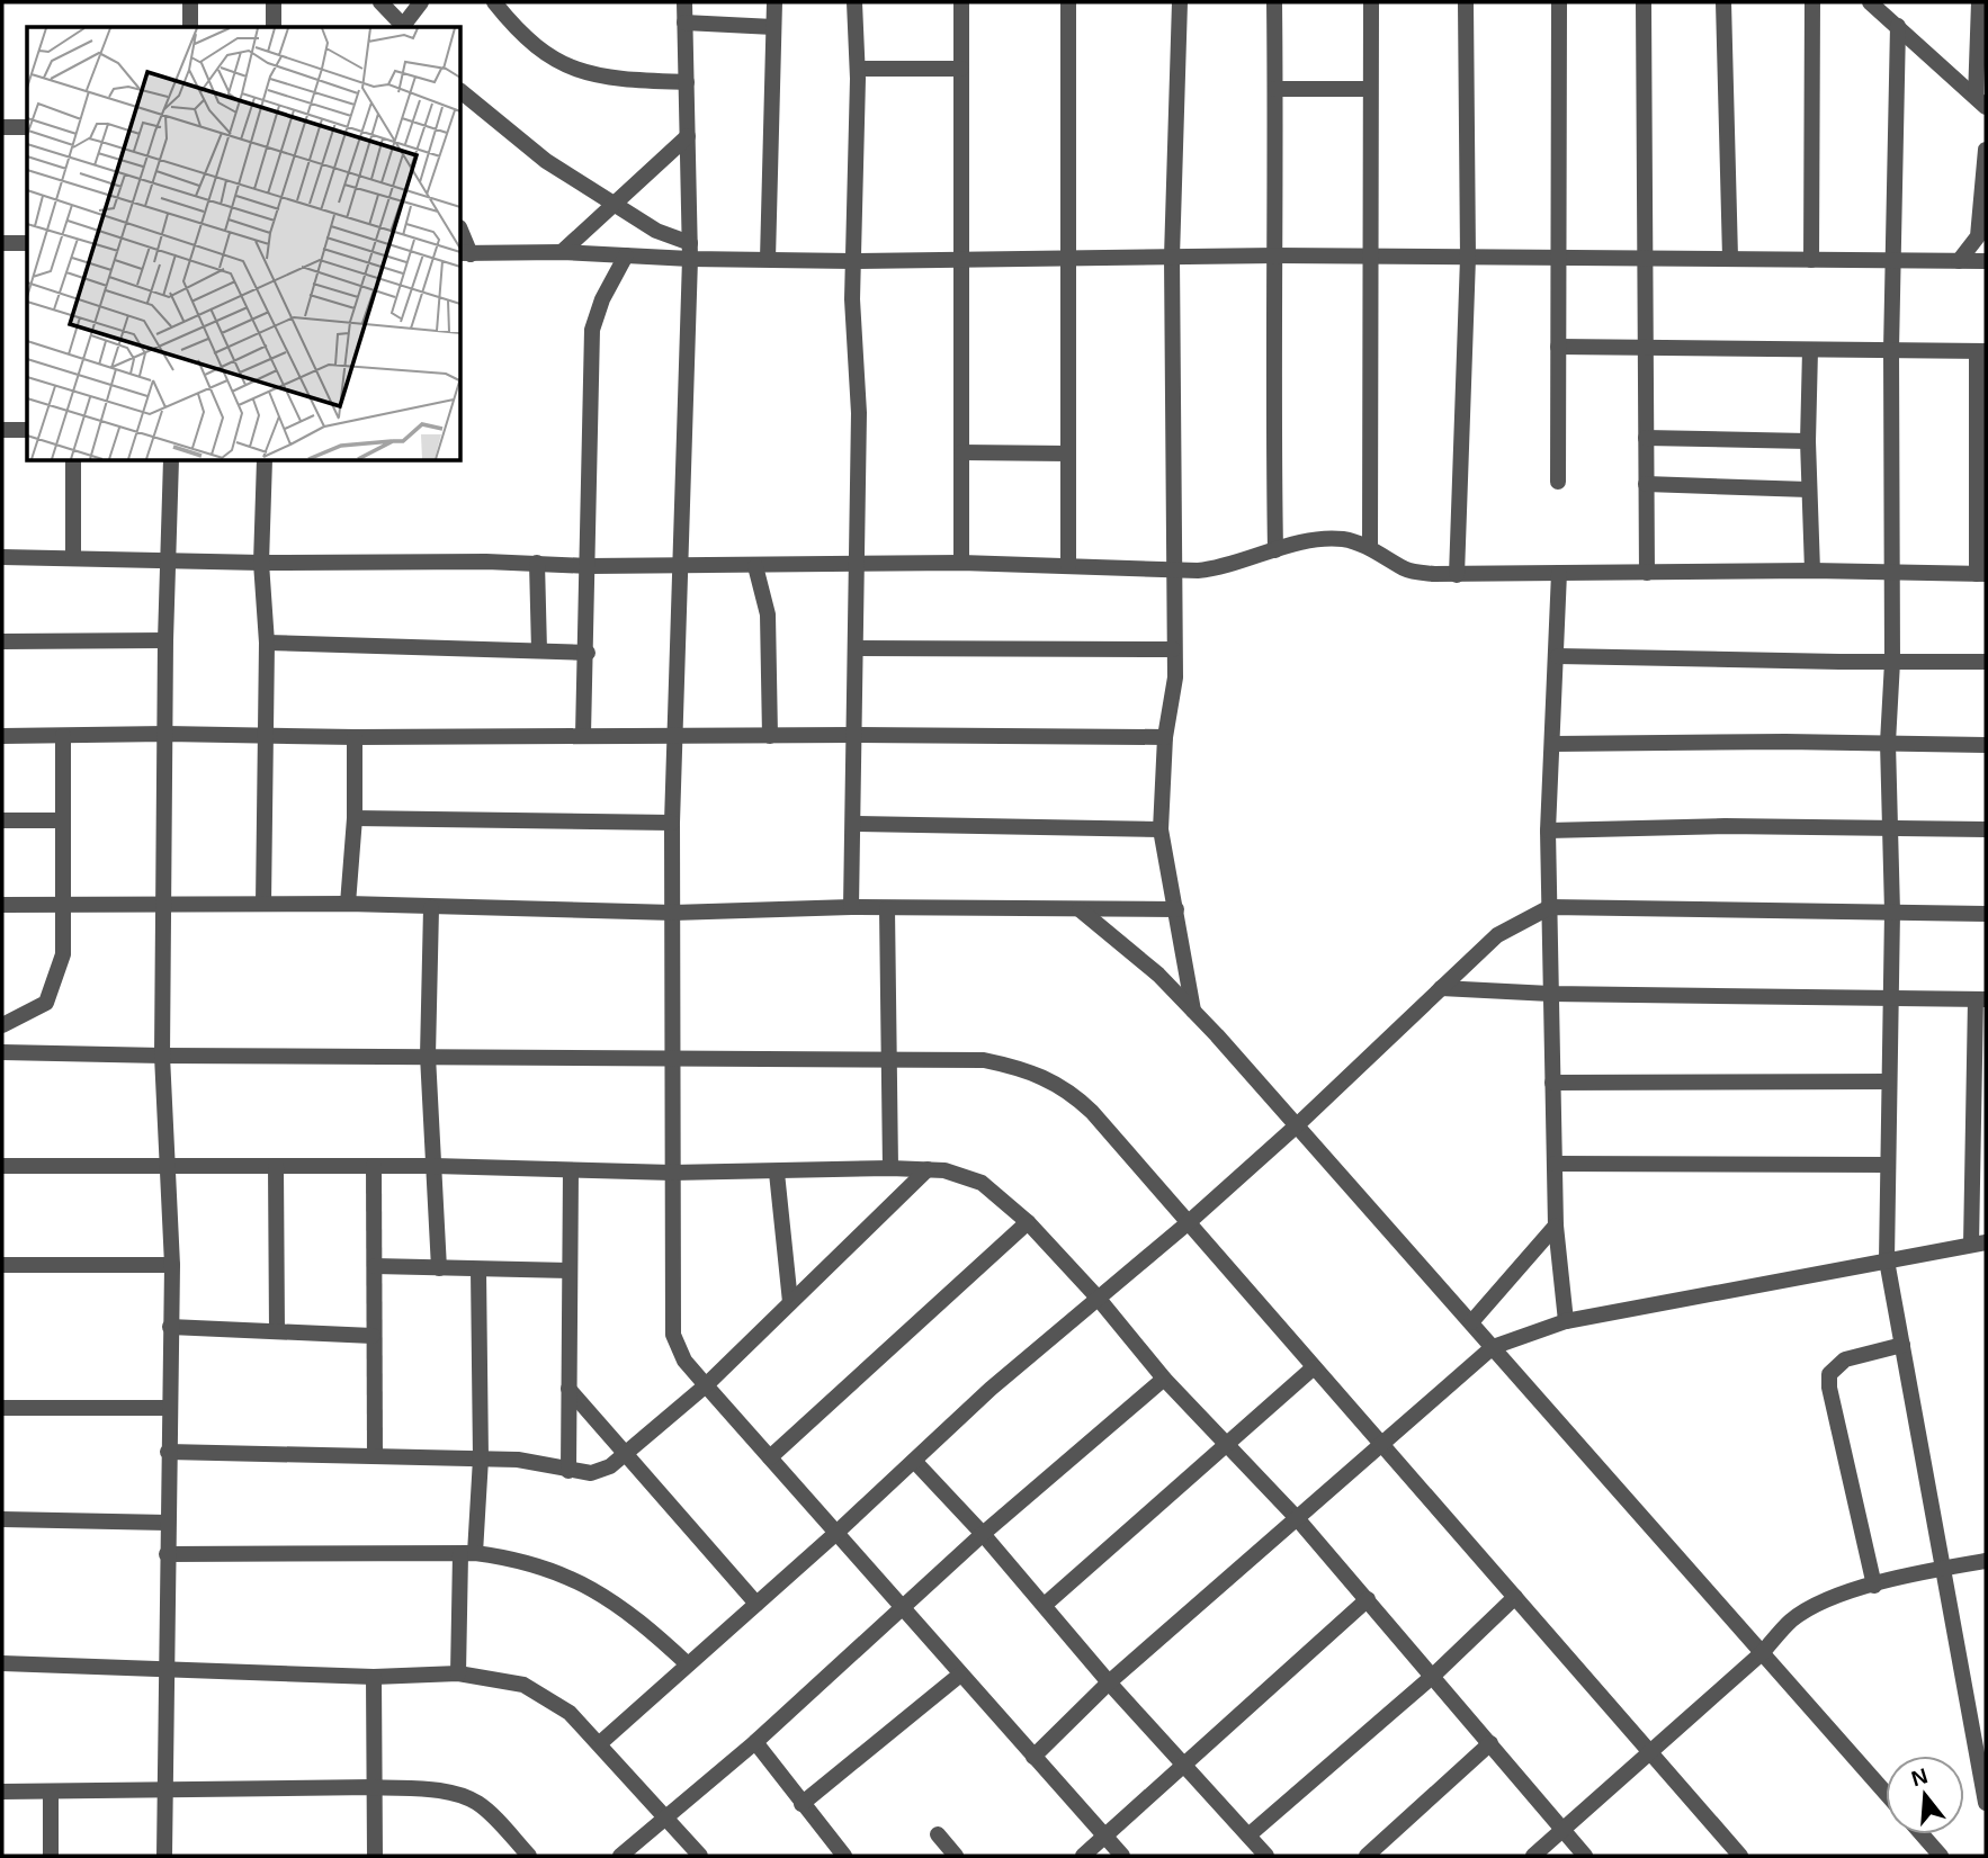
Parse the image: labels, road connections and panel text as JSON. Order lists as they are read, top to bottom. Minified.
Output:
{"north":"top"}
